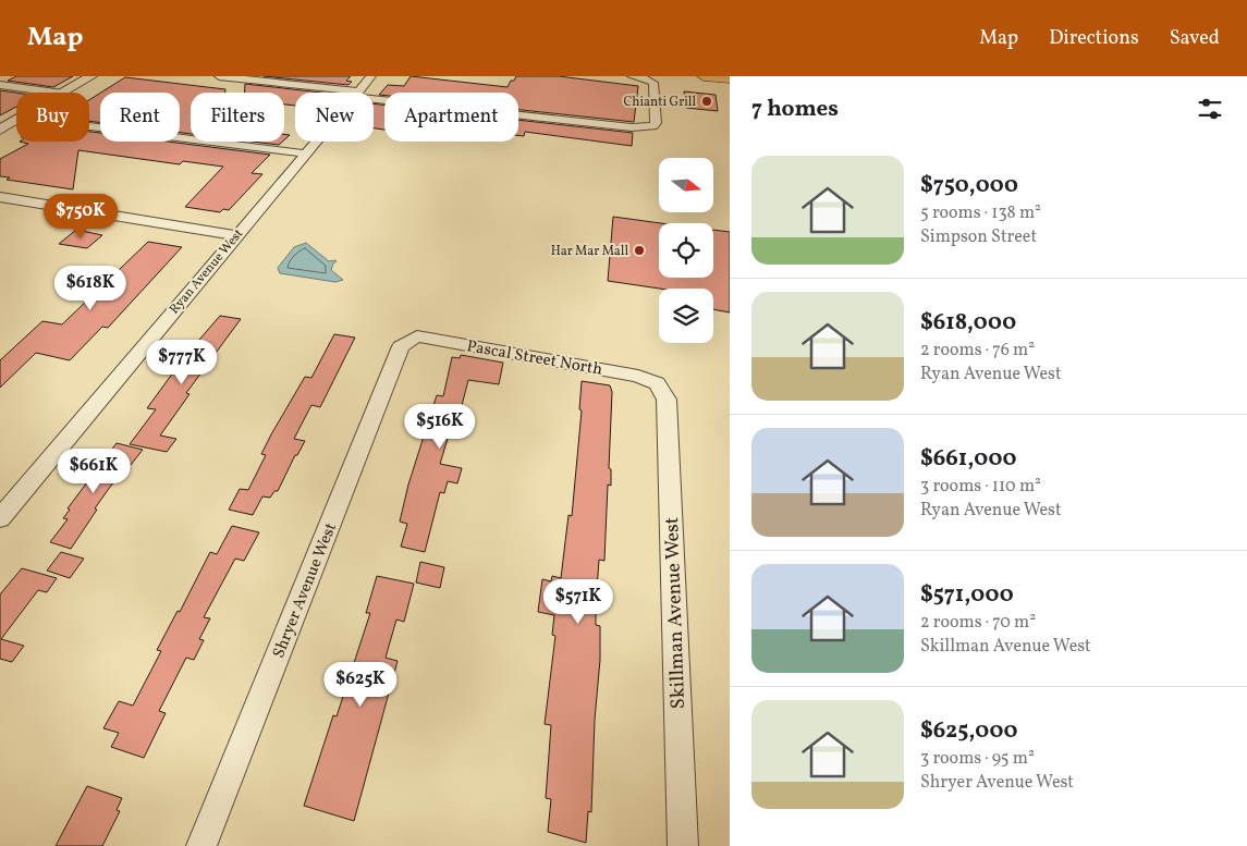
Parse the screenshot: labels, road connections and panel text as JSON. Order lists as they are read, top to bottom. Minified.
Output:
{"streets":{"street":["Ryan Avenue West","Pascal Street North","Shryer Avenue West","Skillman Avenue West"]},"crossings":[["Pascal Street North","Shryer Avenue West"],["Pascal Street North","Skillman Avenue West"]],"places":["Chianti Grill","Har Mar Mall"],"north":"right","page":{"header":"Map","nav":["Map","Directions","Saved"],"heading":"7 homes","chip":["Buy","Rent","Filters","New","Apartment"],"list":[{"name":"$750,000","note":"5 rooms · 138 m² · Simpson Street"},{"name":"$618,000","note":"2 rooms · 76 m² · Ryan Avenue West"},{"name":"$661,000","note":"3 rooms · 110 m² · Ryan Avenue West"},{"name":"$571,000","note":"2 rooms · 70 m² · Skillman Avenue West"},{"name":"$625,000","note":"3 rooms · 95 m² · Shryer Avenue West"}],"price":["$750K","$618K","$777K","$516K","$661K","$571K","$625K"]}}
